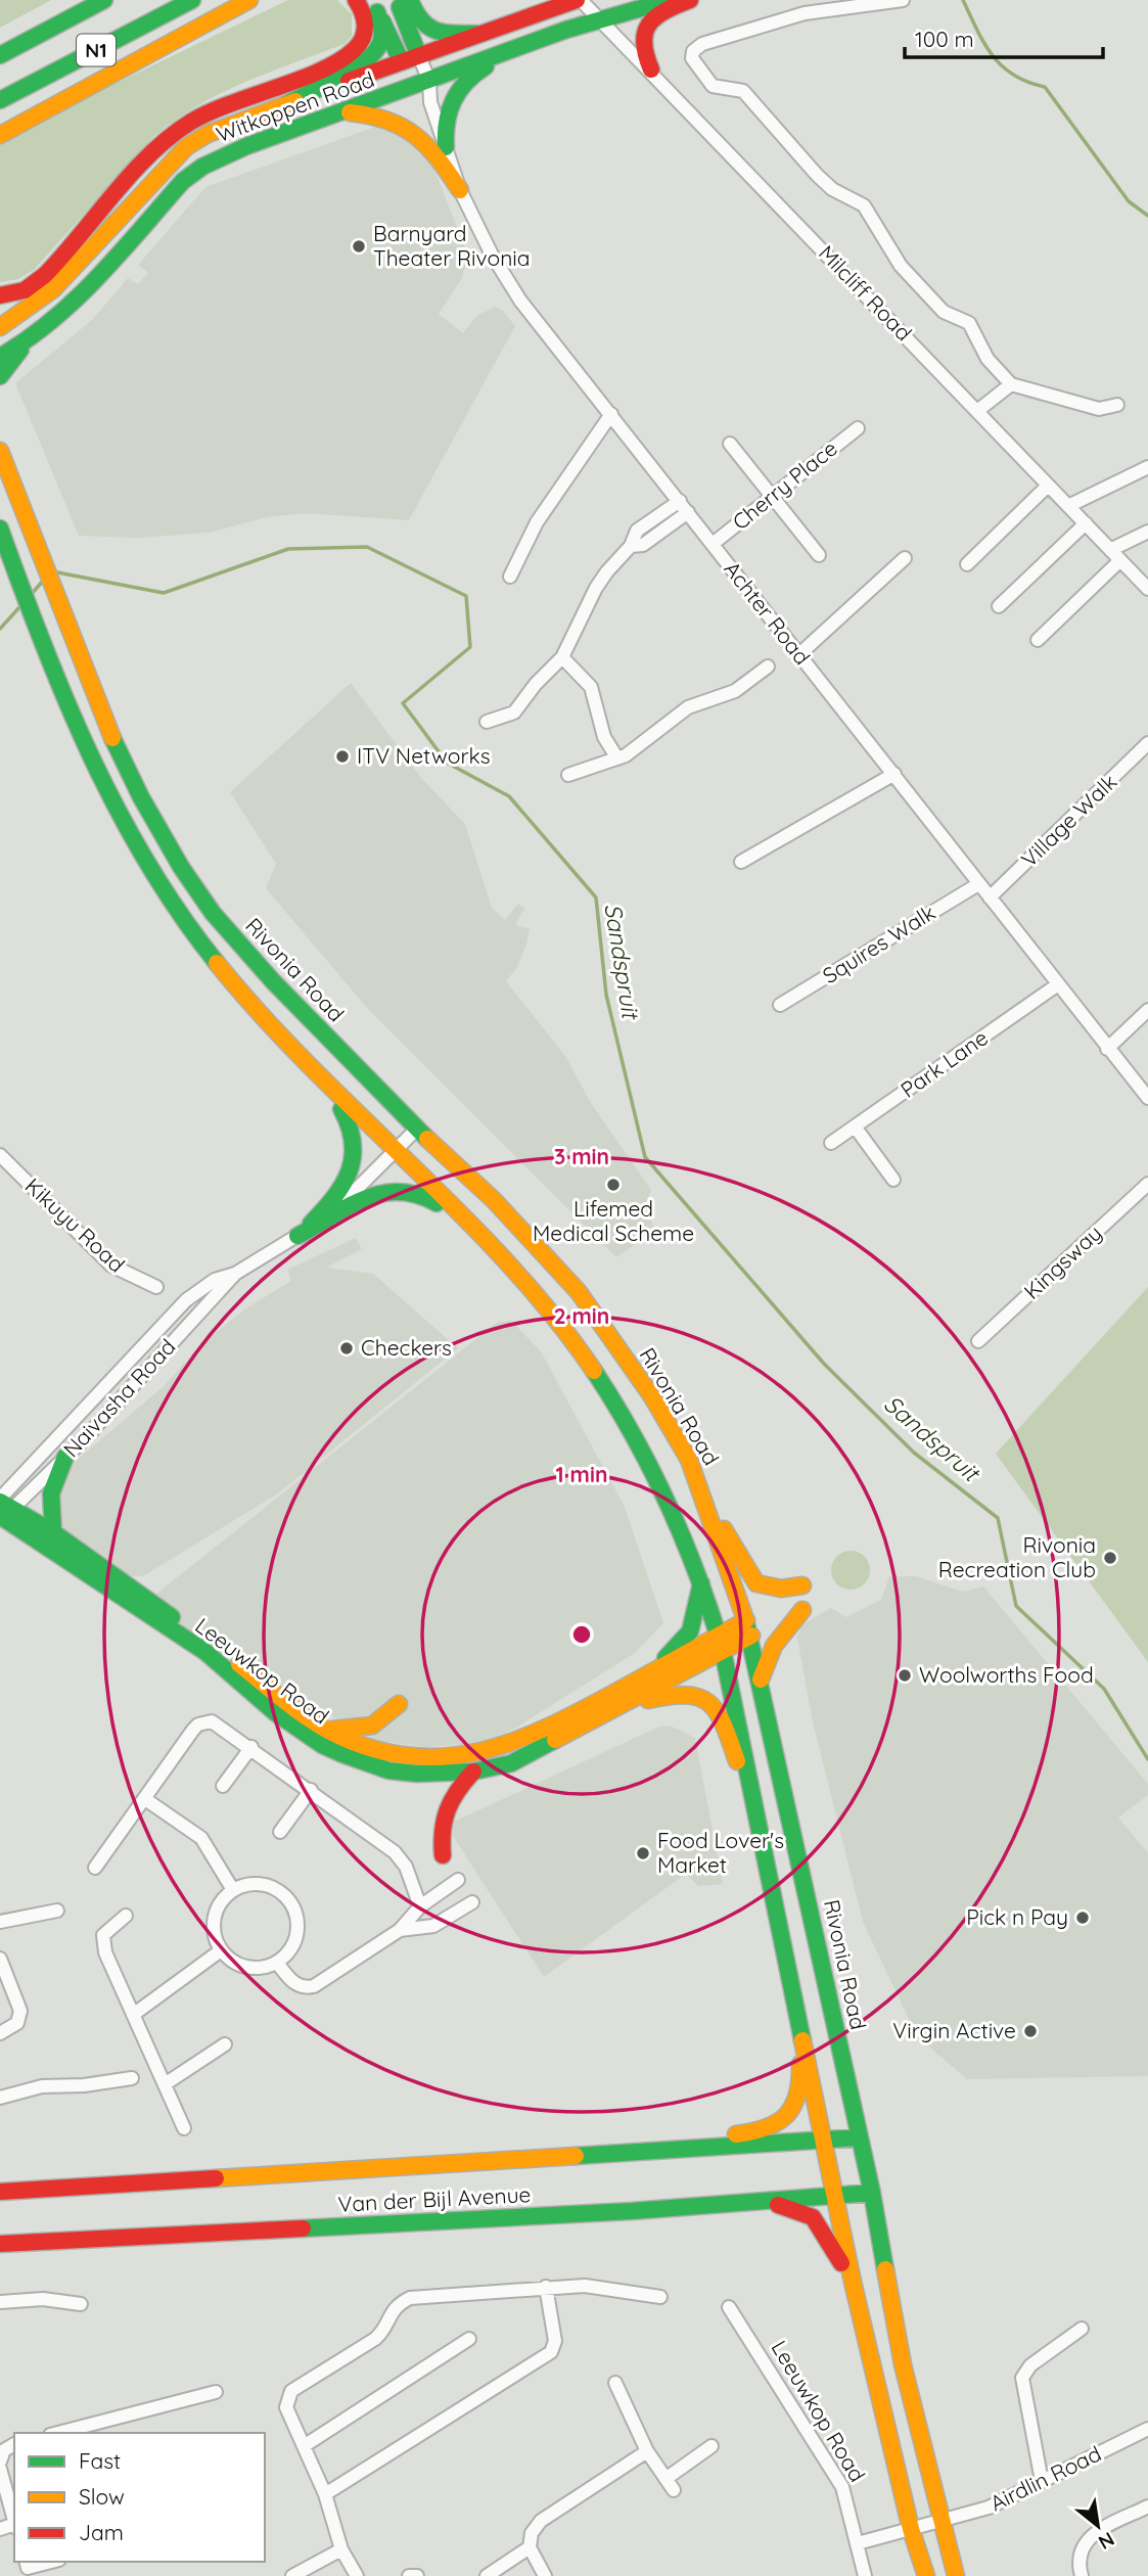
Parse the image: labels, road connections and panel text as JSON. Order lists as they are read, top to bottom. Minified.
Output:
{"streets":{"main road":["N1","Witkoppen Road","Rivonia Road","Leeuwkop Road","Van der Bijl Avenue"],"street":["Milcliff Road","Cherry Place","Achter Road","Village Walk","Squires Walk","Park Lane","Kikuyu Road","Kingsway","Naivasha Road","Airdlin Road"]},"crossings":[["Witkoppen Road","Milcliff Road"],["Witkoppen Road","Achter Road"],["Cherry Place","Achter Road"],["Achter Road","Village Walk"],["Achter Road","Squires Walk"],["Achter Road","Park Lane"],["Rivonia Road","Naivasha Road"],["Rivonia Road","Leeuwkop Road"],["Rivonia Road","Van der Bijl Avenue"],["Rivonia Road","Airdlin Road"],["Naivasha Road","Leeuwkop Road"],["Leeuwkop Road","Airdlin Road"]],"water":["Sandspruit"],"places":["Barnyard Theater Rivonia","ITV Networks","Lifemed Medical Scheme","Checkers","Rivonia Recreation Club","Woolworths Food","Food Lover's Market","Pick n Pay","Virgin Active"],"legend":["Fast","Slow","Jam"],"scale_bar":"100 m","north":"bottom right","rings":["3 min","2 min","1 min"]}
